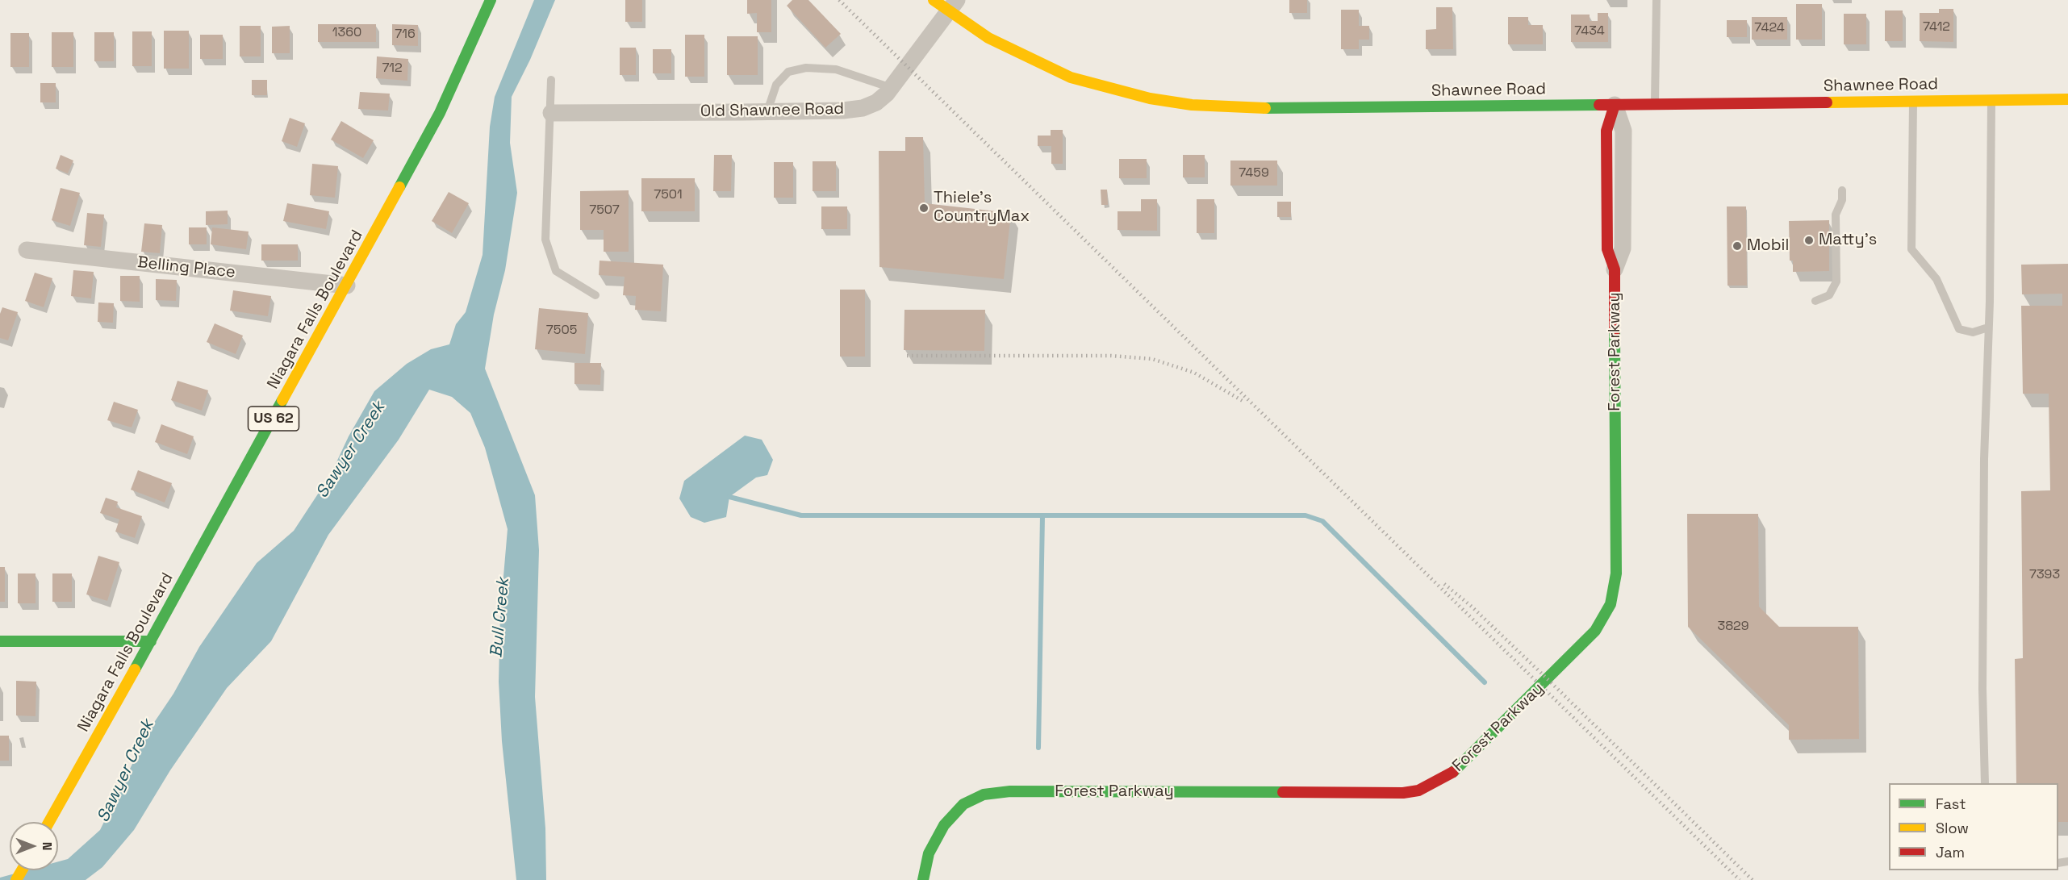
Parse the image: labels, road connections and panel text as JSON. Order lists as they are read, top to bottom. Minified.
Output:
{"streets":{"main road":["Shawnee Road","Niagara Falls Boulevard","Forest Parkway","US 62"],"street":["Old Shawnee Road","Belling Place"]},"crossings":[["Shawnee Road","Old Shawnee Road"],["Shawnee Road","Forest Parkway"],["Belling Place","Niagara Falls Boulevard"]],"water":["Sawyer Creek","Bull Creek"],"places":["Thiele's CountryMax","Matty's","Mobil"],"house_numbers":["7412","7424","7434","1360","716","712","7459","7501","7507","7505","7393","3829"],"legend":["Fast","Slow","Jam"],"north":"right"}
